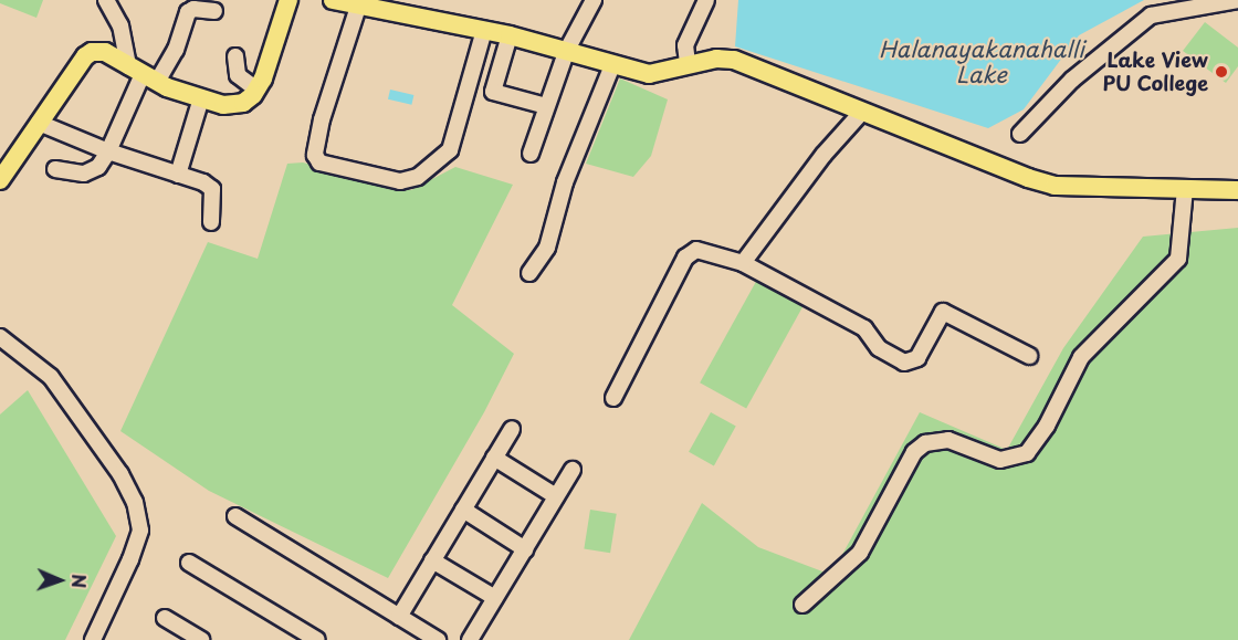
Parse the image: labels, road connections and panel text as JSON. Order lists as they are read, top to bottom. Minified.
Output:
{"water":["Halanayakanahalli Lake"],"places":["Lake View PU College"],"north":"right"}
